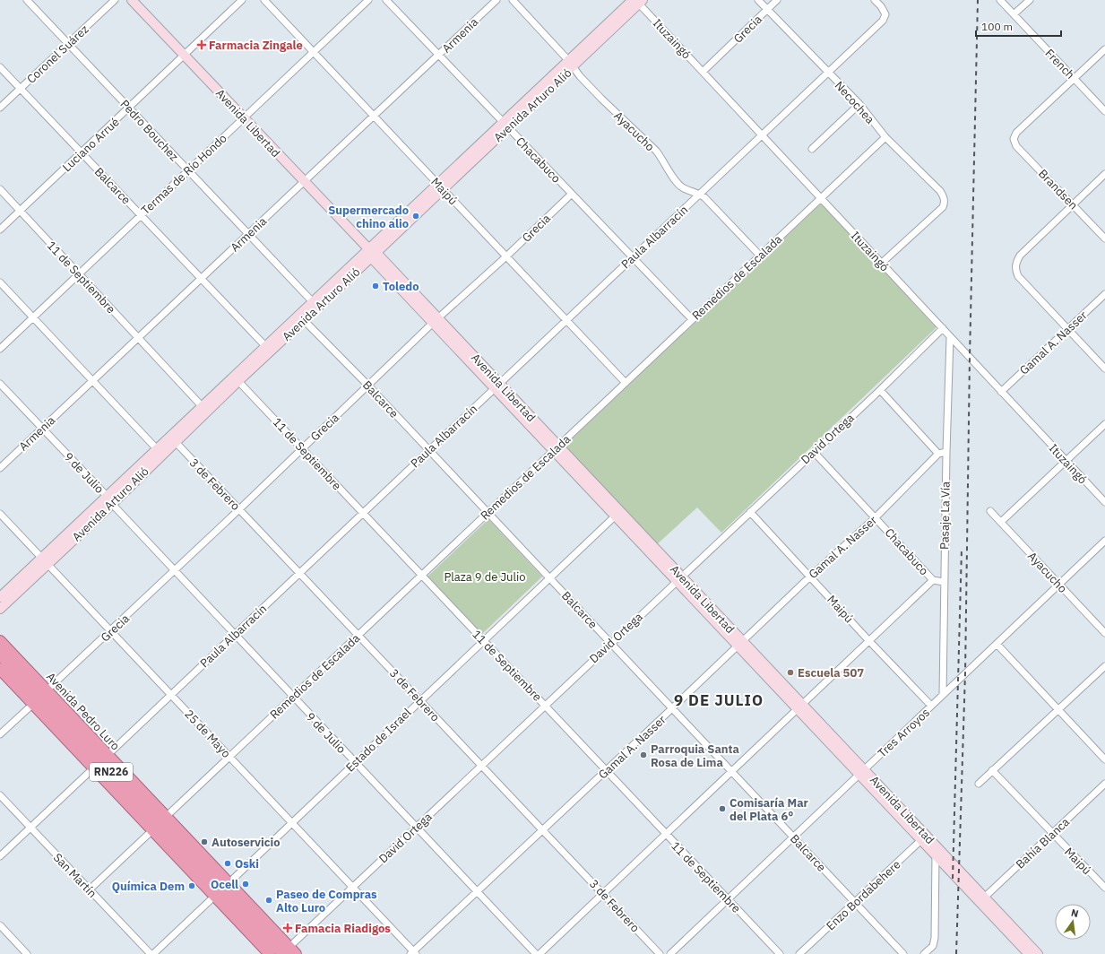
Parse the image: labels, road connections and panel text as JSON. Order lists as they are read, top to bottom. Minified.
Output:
{"streets":{"highway":["Avenida Pedro Luro","RN226"],"main road":["Avenida Arturo Alió","Avenida Libertad"],"street":["Grecia","Armenia","Ituzaingó","Coronel Suárez","French","Necochea","Pedro Bouchez","Ayacucho","Luciano Arrué","Chacabuco","Termas de Río Hondo","Balcarce","Brandsen","Maipú","Paula Albarracín","11 de Septiembre","Remedios de Escalada","Gamal A. Nasser","David Ortega","9 de Julio","3 de Febrero","Pasaje La Vía","Tres Arroyos","25 de Mayo","Estado de Israel","Bahía Blanca","San Martín","Enzo Bordabehere"]},"crossings":[["Grecia","Ituzaingó"],["Grecia","Necochea"],["Grecia","Avenida Libertad"],["Grecia","Chacabuco"],["Grecia","Balcarce"],["Grecia","Maipú"],["Grecia","11 de Septiembre"],["Grecia","9 de Julio"],["Grecia","3 de Febrero"],["Grecia","Avenida Pedro Luro"],["Grecia","25 de Mayo"],["Armenia","Avenida Libertad"],["Armenia","Pedro Bouchez"],["Armenia","Chacabuco"],["Armenia","Balcarce"],["Armenia","Maipú"],["Armenia","11 de Septiembre"],["Armenia","9 de Julio"],["Ituzaingó","Necochea"],["Ituzaingó","Avenida Arturo Alió"],["Ituzaingó","Paula Albarracín"],["Ituzaingó","Remedios de Escalada"],["Ituzaingó","Gamal A. Nasser"],["Ituzaingó","David Ortega"],["Ituzaingó","Pasaje La Vía"],["Coronel Suárez","Pedro Bouchez"],["Coronel Suárez","Balcarce"],["French","Brandsen"],["Necochea","Paula Albarracín"],["Necochea","Remedios de Escalada"],["Avenida Arturo Alió","Avenida Libertad"],["Avenida Arturo Alió","Pedro Bouchez"],["Avenida Arturo Alió","Ayacucho"],["Avenida Arturo Alió","Chacabuco"],["Avenida Arturo Alió","Balcarce"],["Avenida Arturo Alió","Maipú"],["Avenida Arturo Alió","11 de Septiembre"],["Avenida Arturo Alió","9 de Julio"],["Avenida Arturo Alió","3 de Febrero"],["Avenida Arturo Alió","25 de Mayo"],["Avenida Libertad","Luciano Arrué"],["Avenida Libertad","Termas de Río Hondo"],["Avenida Libertad","Paula Albarracín"],["Avenida Libertad","Remedios de Escalada"],["Avenida Libertad","Gamal A. Nasser"],["Avenida Libertad","David Ortega"],["Avenida Libertad","Tres Arroyos"],["Avenida Libertad","Estado de Israel"],["Avenida Libertad","Bahía Blanca"],["Avenida Libertad","Enzo Bordabehere"],["Pedro Bouchez","Luciano Arrué"],["Pedro Bouchez","Termas de Río Hondo"],["Ayacucho","Paula Albarracín"],["Ayacucho","Remedios de Escalada"],["Ayacucho","Tres Arroyos"],["Luciano Arrué","Balcarce"],["Luciano Arrué","11 de Septiembre"],["Chacabuco","Paula Albarracín"],["Chacabuco","Remedios de Escalada"],["Chacabuco","Gamal A. Nasser"],["Chacabuco","David Ortega"],["Chacabuco","Pasaje La Vía"],["Termas de Río Hondo","Balcarce"],["Termas de Río Hondo","Maipú"],["Termas de Río Hondo","11 de Septiembre"],["Balcarce","Paula Albarracín"],["Balcarce","Remedios de Escalada"],["Balcarce","Gamal A. Nasser"],["Balcarce","David Ortega"],["Balcarce","Tres Arroyos"],["Balcarce","Estado de Israel"],["Balcarce","Enzo Bordabehere"],["Maipú","Paula Albarracín"],["Maipú","Remedios de Escalada"],["Maipú","Gamal A. Nasser"],["Maipú","David Ortega"],["Maipú","Tres Arroyos"],["Maipú","Bahía Blanca"],["Paula Albarracín","11 de Septiembre"],["Paula Albarracín","9 de Julio"],["Paula Albarracín","3 de Febrero"],["Paula Albarracín","Avenida Pedro Luro"],["Paula Albarracín","25 de Mayo"],["Paula Albarracín","San Martín"],["11 de Septiembre","Remedios de Escalada"],["11 de Septiembre","Gamal A. Nasser"],["11 de Septiembre","David Ortega"],["11 de Septiembre","Tres Arroyos"],["11 de Septiembre","Estado de Israel"],["Remedios de Escalada","9 de Julio"],["Remedios de Escalada","3 de Febrero"],["Remedios de Escalada","Avenida Pedro Luro"],["Remedios de Escalada","25 de Mayo"],["Gamal A. Nasser","9 de Julio"],["Gamal A. Nasser","3 de Febrero"],["Gamal A. Nasser","25 de Mayo"],["David Ortega","9 de Julio"],["David Ortega","3 de Febrero"],["David Ortega","Avenida Pedro Luro"],["David Ortega","25 de Mayo"],["9 de Julio","Estado de Israel"],["3 de Febrero","Estado de Israel"],["Pasaje La Vía","Tres Arroyos"],["Avenida Pedro Luro","Estado de Israel"],["25 de Mayo","Estado de Israel"],["Estado de Israel","San Martín"]],"districts":["9 DE JULIO"],"parks":["Plaza 9 de Julio"],"places":{"health":["Farmacia Zingale","Famacia Riadigos"],"other":["Supermercado chino alio","Toledo","Escuela 507","Parroquia Santa Rosa de Lima","Comisaría Mar del Plata 6°","Autoservicio","Oski","Ocell","Química Dem","Paseo de Compras Alto Luro"]},"scale_bar":"100 m","north":"top"}
